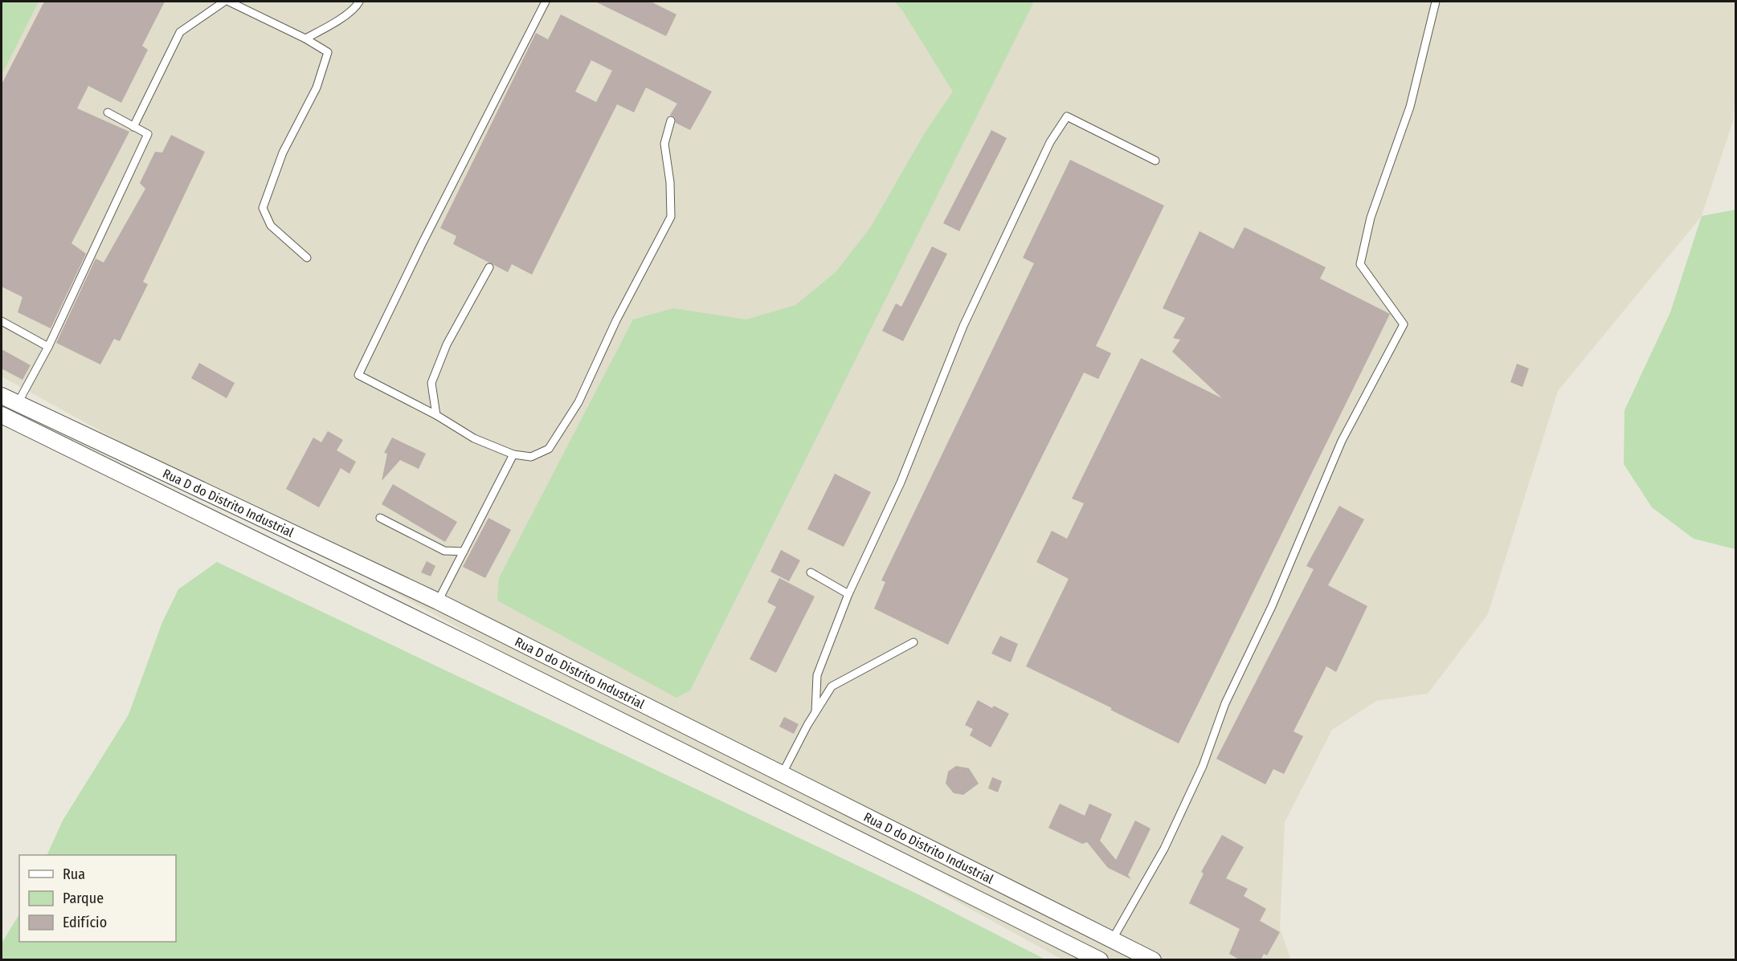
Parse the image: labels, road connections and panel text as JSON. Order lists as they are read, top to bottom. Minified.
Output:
{"streets":{"street":["Rua D do Distrito Industrial"]},"legend":["Rua","Parque","Edifício"]}
